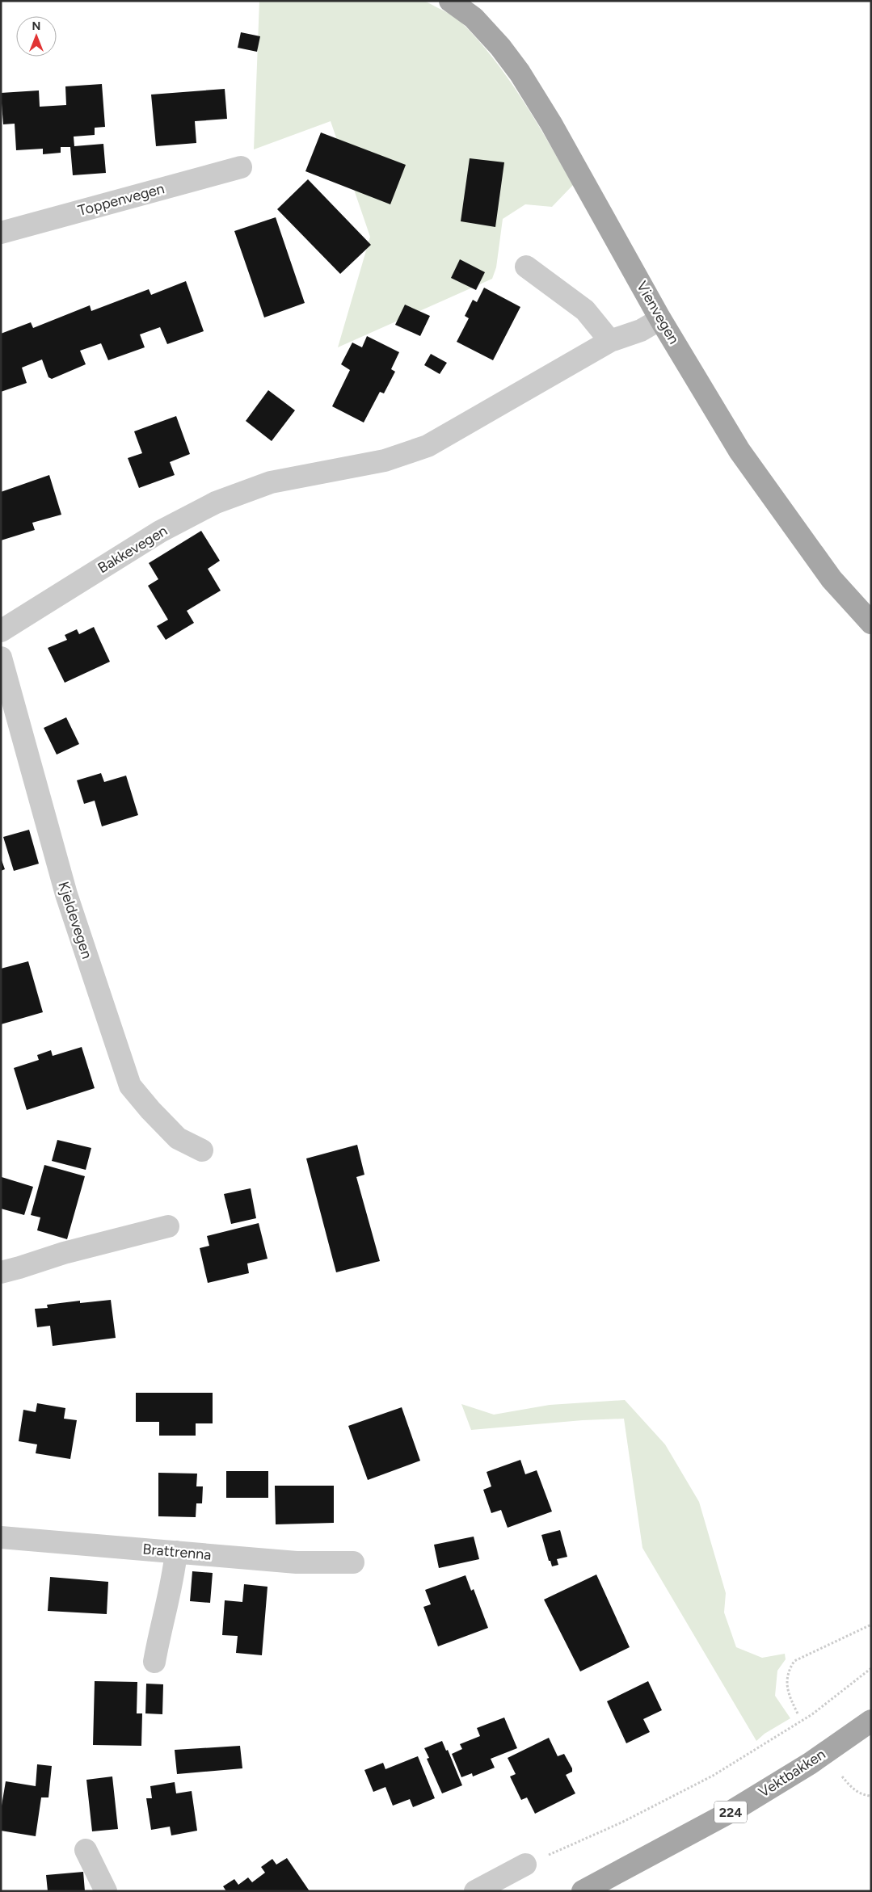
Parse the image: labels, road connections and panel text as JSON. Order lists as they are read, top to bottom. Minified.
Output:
{"streets":{"main road":["Vienvegen","Vektbakken","224"],"street":["Toppenvegen","Bakkevegen","Kjeldevegen","Brattrenna"]},"crossings":[["Vienvegen","Bakkevegen"]],"north":"top"}
